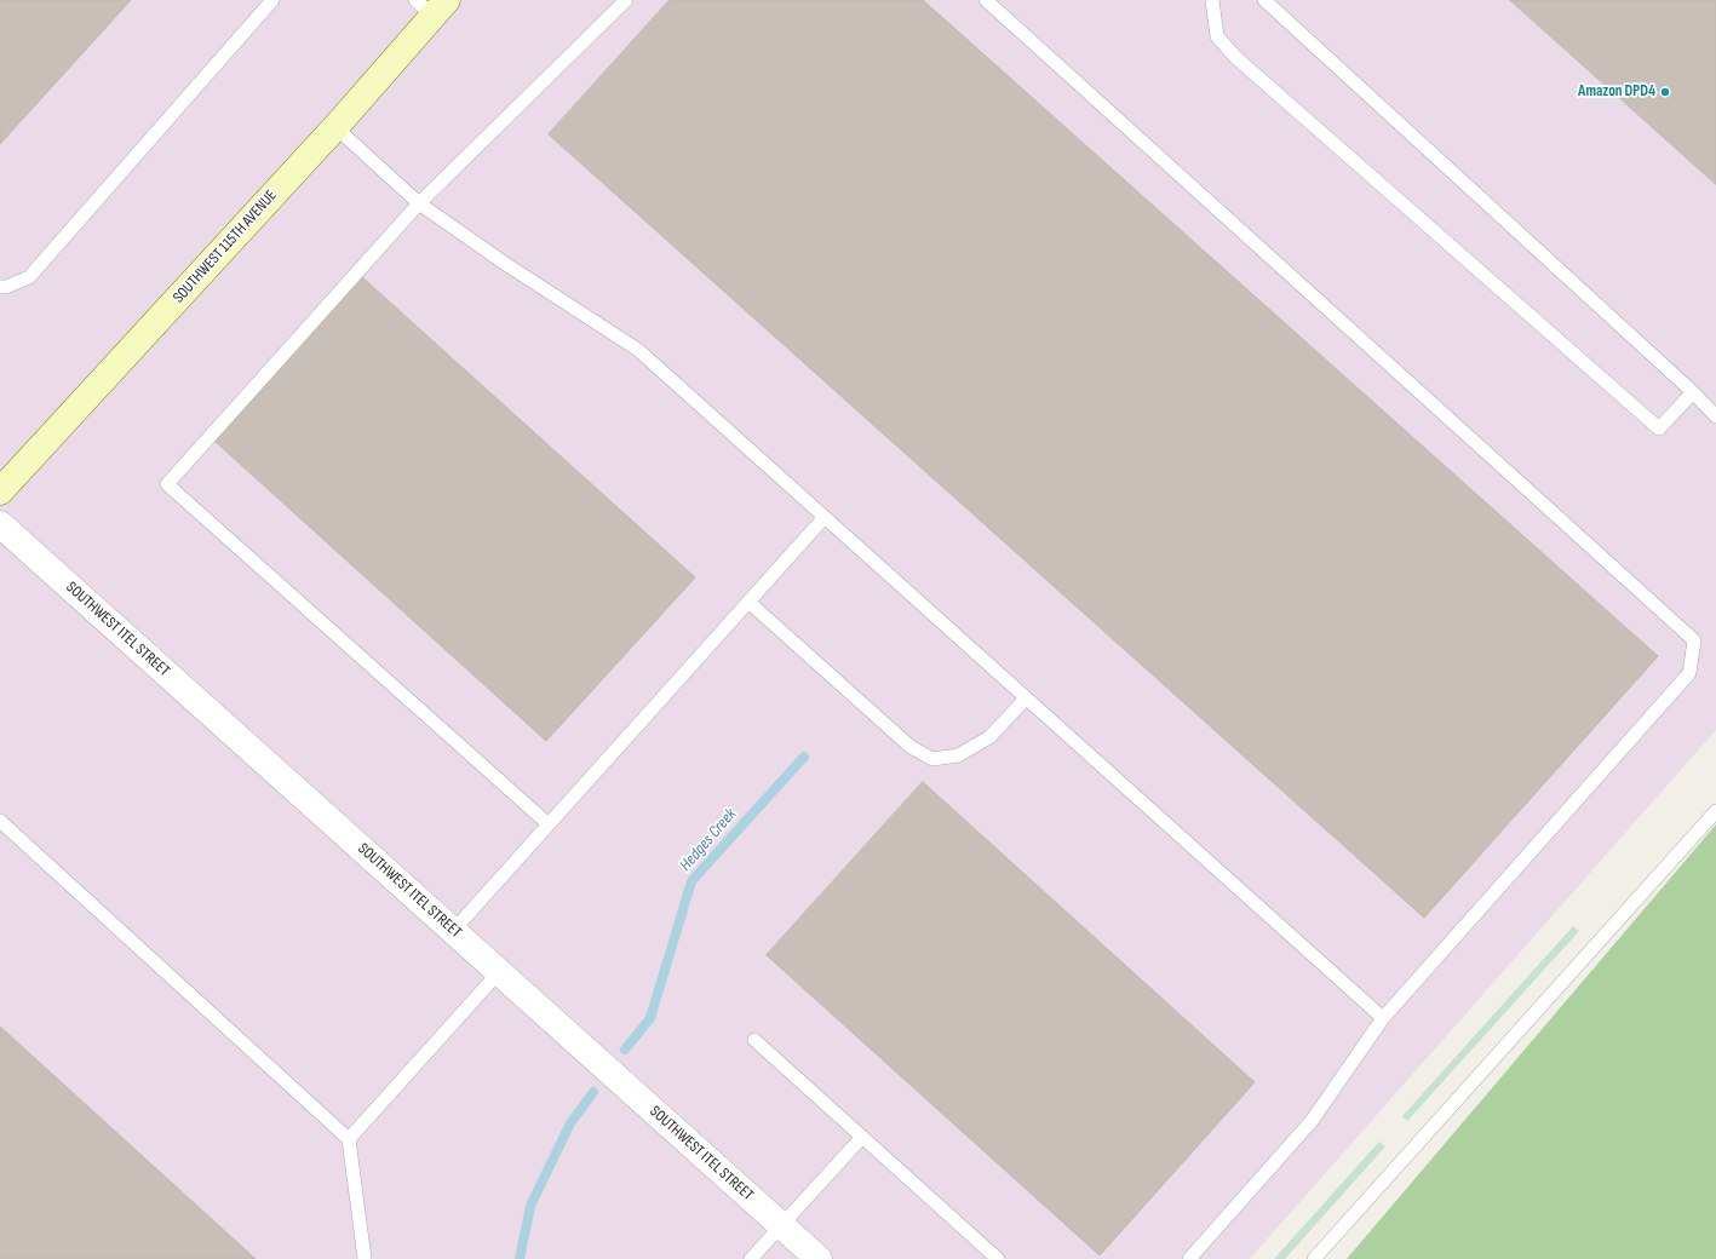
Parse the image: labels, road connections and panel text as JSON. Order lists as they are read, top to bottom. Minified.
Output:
{"streets":{"street":["SOUTHWEST 115TH AVENUE","SOUTHWEST ITEL STREET"]},"water":["Hedges Creek"],"places":["Amazon DPD4"]}
